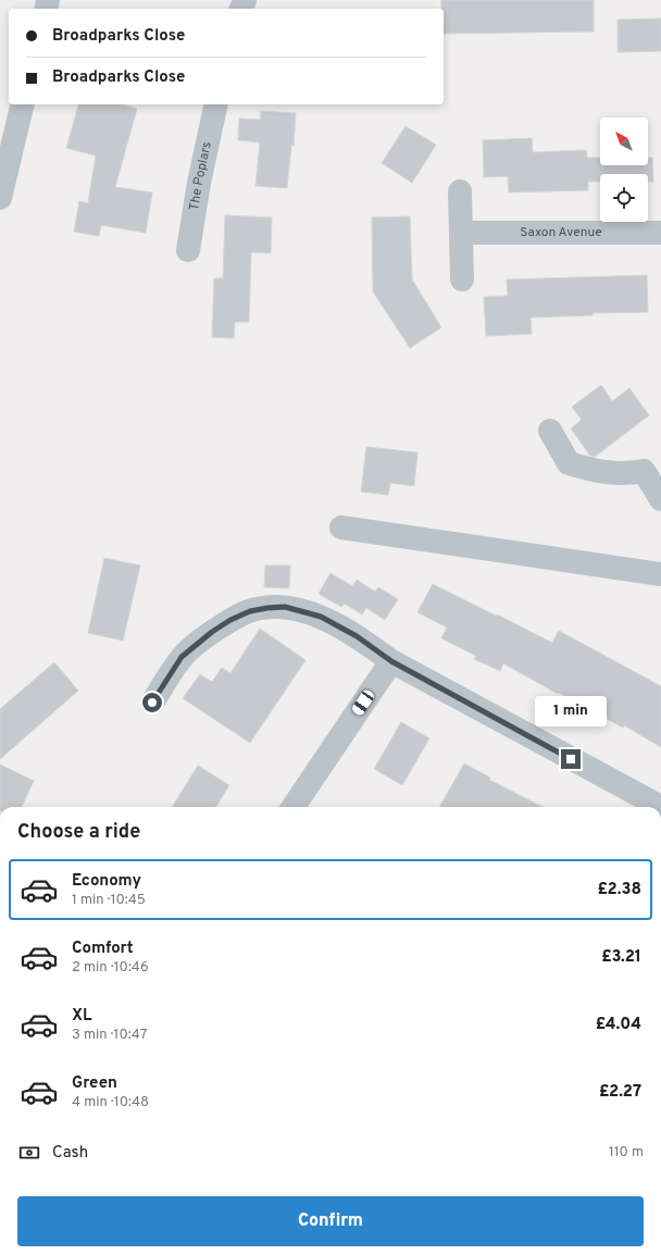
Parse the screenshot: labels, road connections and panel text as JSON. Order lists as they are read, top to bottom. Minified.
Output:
{"streets":{"street":["The Poplars","Saxon Avenue"]},"north":"top left","page":{"banner":["Broadparks Close","Broadparks Close"],"bubble":"1 min","heading":"Choose a ride","list":[{"name":"Economy","note":"1 min · 10:45","value":"£2.38"},{"name":"Comfort","note":"2 min · 10:46","value":"£3.21"},{"name":"XL","note":"3 min · 10:47","value":"£4.04"},{"name":"Green","note":"4 min · 10:48","value":"£2.27"}],"pay":["Cash","110 m"],"buttons":"Confirm"}}
